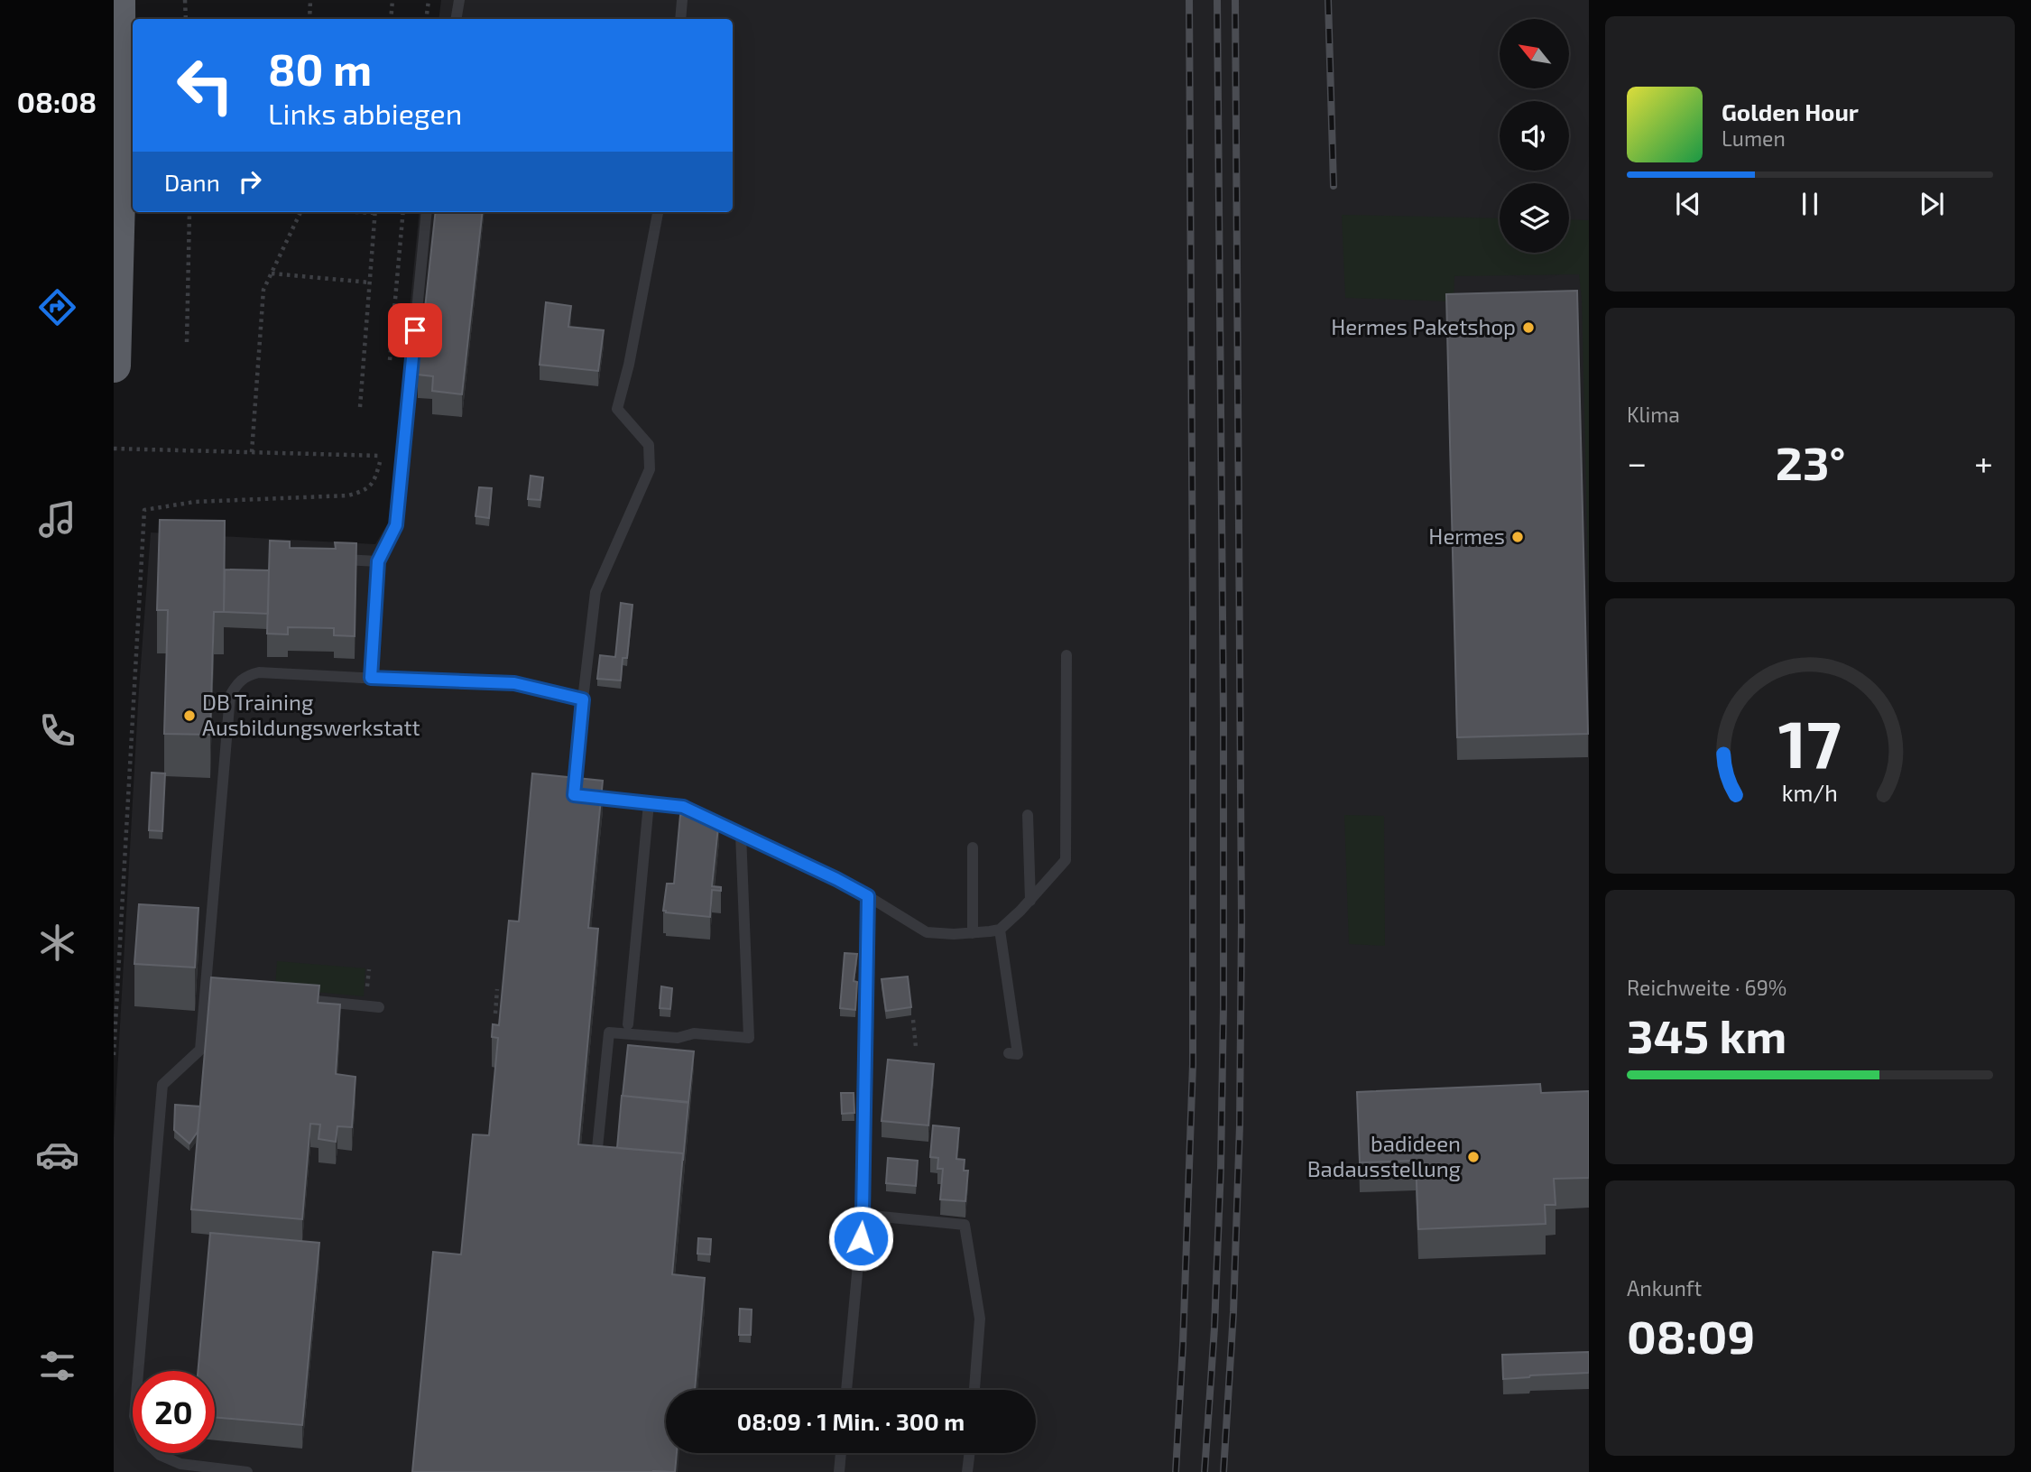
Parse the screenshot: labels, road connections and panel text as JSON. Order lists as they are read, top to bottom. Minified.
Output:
{"places":["Hermes Paketshop","Hermes","DB Training Ausbildungswerkstatt","badideen Badausstellung"],"north":"top left","page":{"tabs":"08:08","turn":["80 m","Links abbiegen"],"song":["Golden Hour","Lumen"],"then":"Dann","tile":["Klima",["Reichweite · 69%","345 km"],["Ankunft","08:09"]],"heat":["−","23°","+"],"limit":"20","trip":"08:09 · 1 Min. · 300 m","gauge":["17","km/h"]}}
